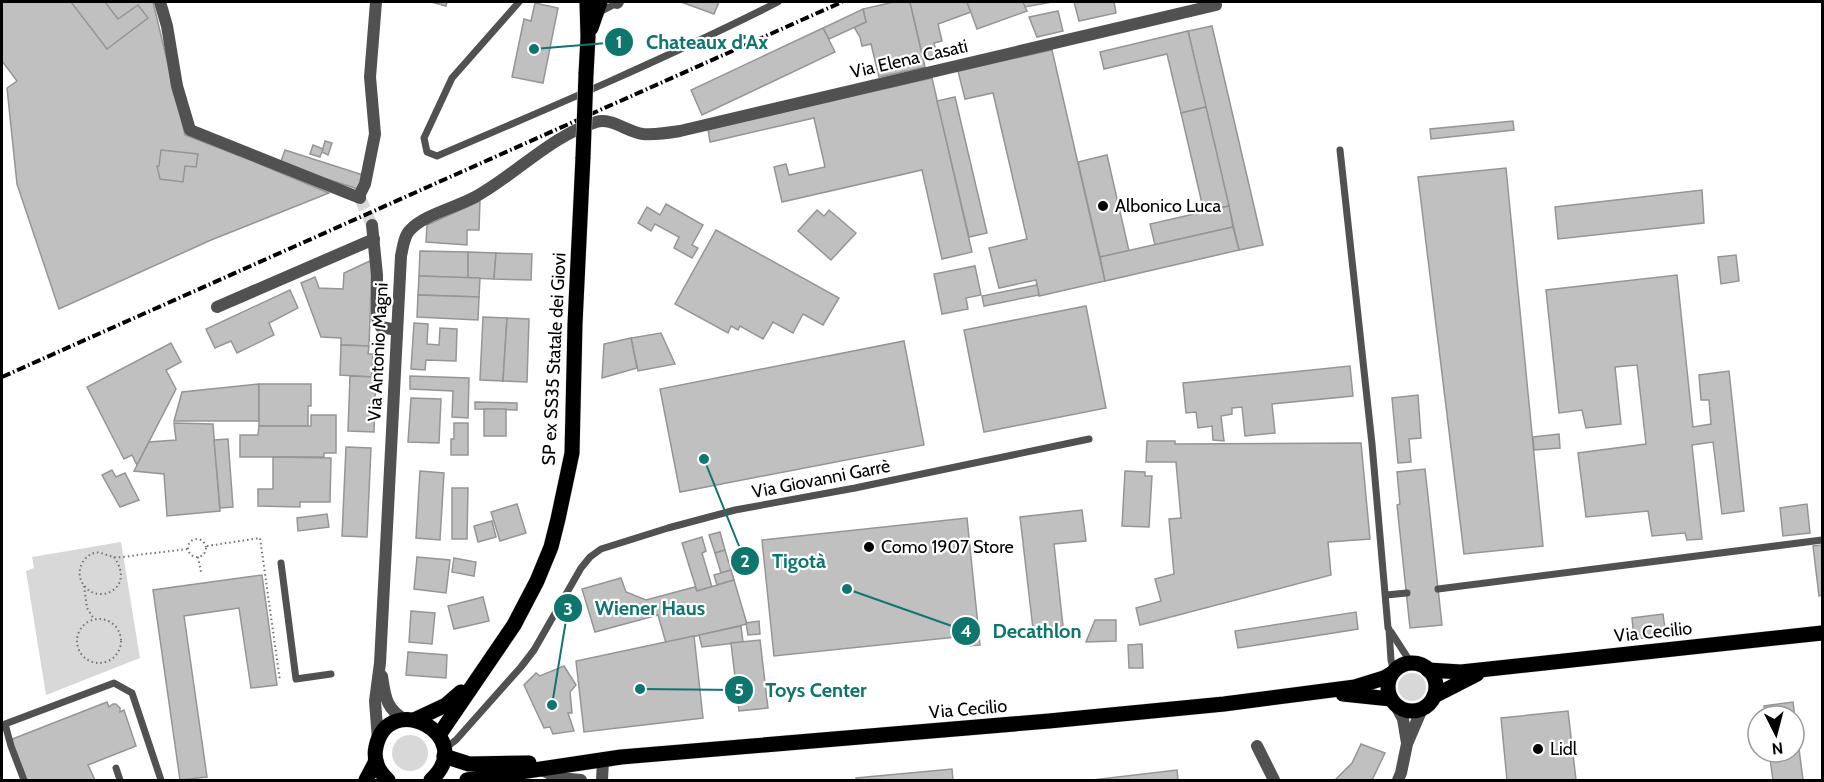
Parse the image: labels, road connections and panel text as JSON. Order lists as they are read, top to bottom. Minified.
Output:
{"streets":{"main road":["SP ex SS35 Statale dei Giovi","Via Cecilio"],"street":["Via Elena Casati","Via Antonio Magni"],"lane":["Via Giovanni Garrè"]},"crossings":[["Via Elena Casati","Via Antonio Magni"],["SP ex SS35 Statale dei Giovi","Via Giovanni Garrè"],["SP ex SS35 Statale dei Giovi","Via Cecilio"],["Via Giovanni Garrè","Via Cecilio"]],"places":["Chateaux d'Ax","Albonico Luca","Tigotà","Como 1907 Store","Decathlon","Toys Center","Wiener Haus","Lidl"],"north":"bottom"}
